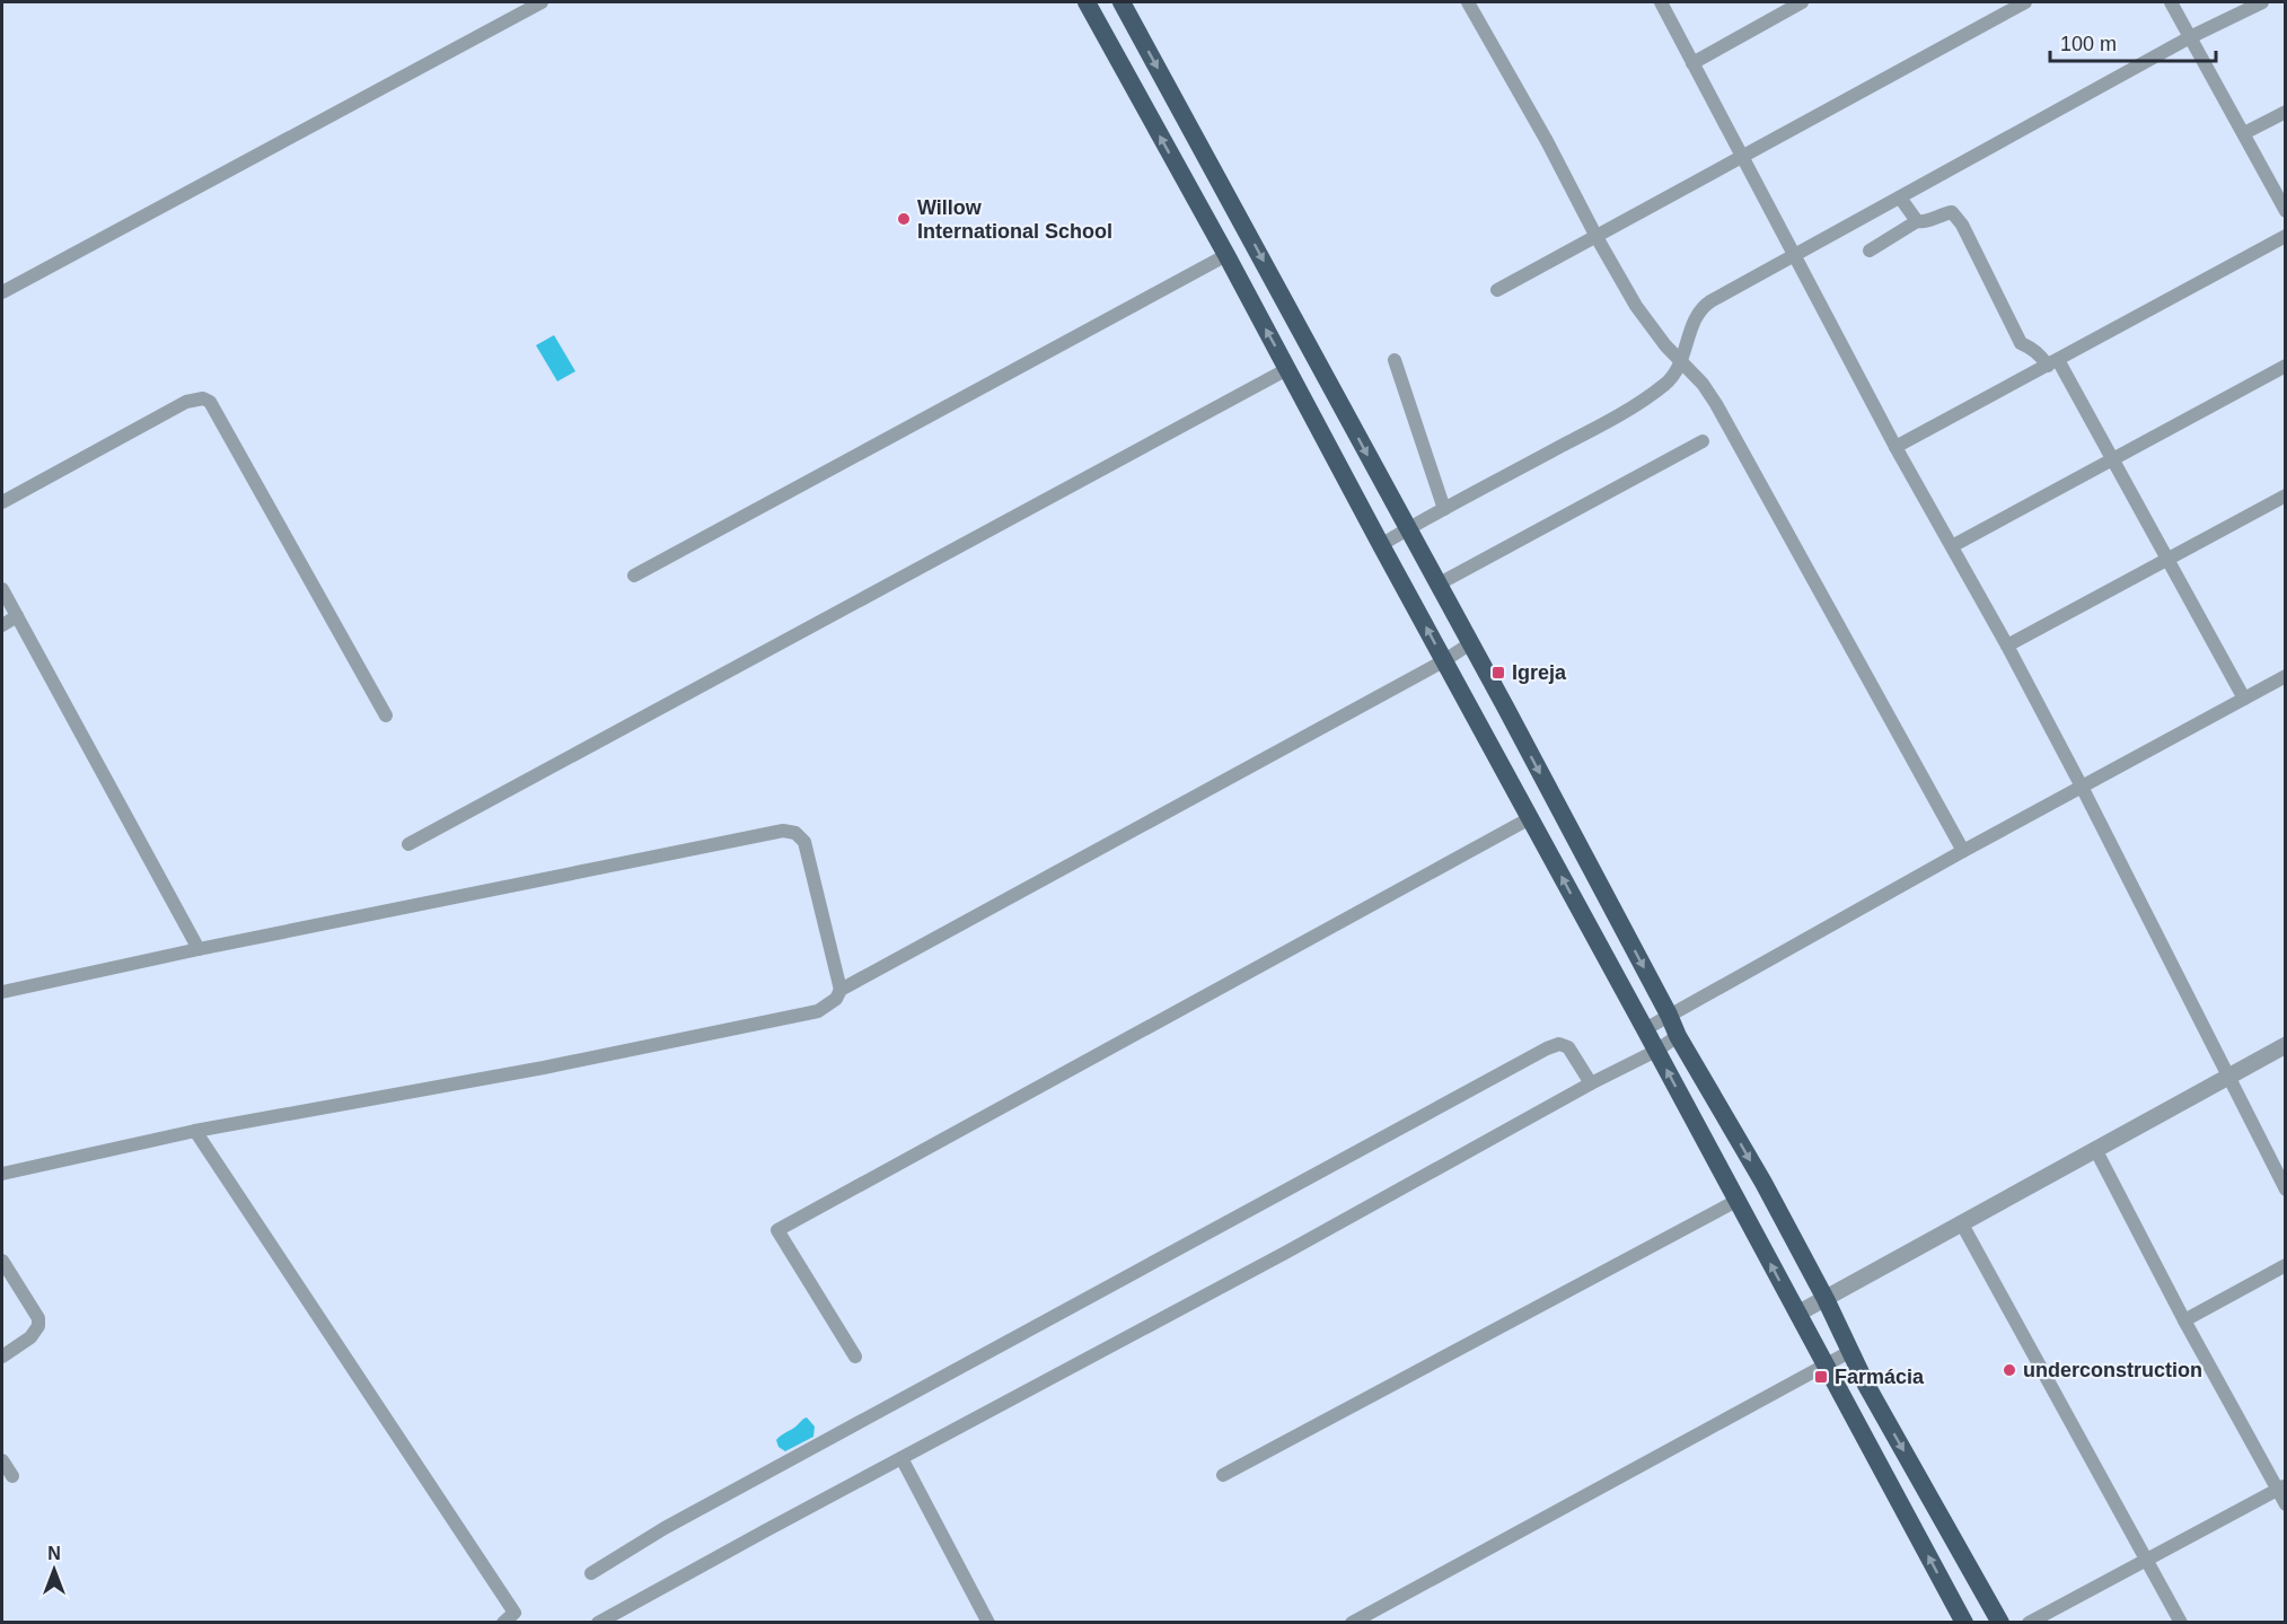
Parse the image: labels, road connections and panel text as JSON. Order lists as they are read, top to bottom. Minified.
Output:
{"places":{"other":["Willow International School","underconstruction"],"transit":["Igreja","Farmácia"]},"scale_bar":"100 m","north":"top"}
